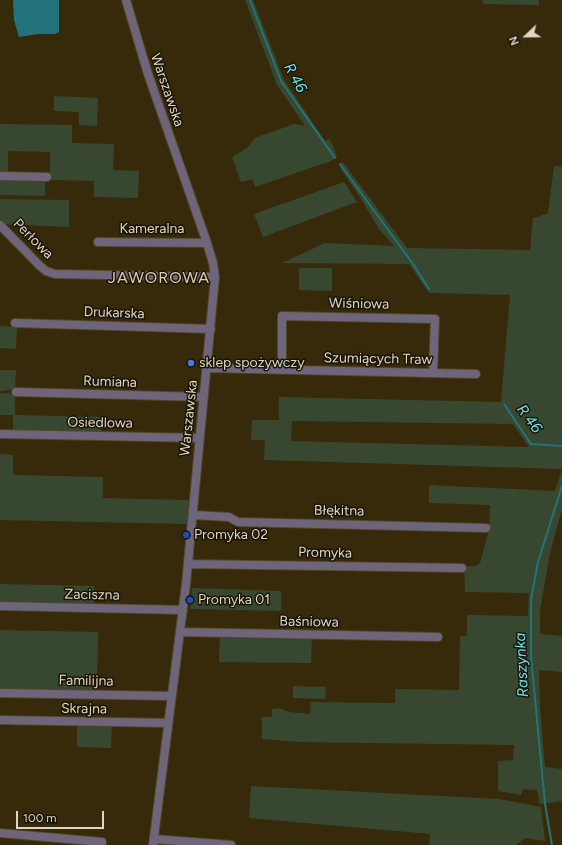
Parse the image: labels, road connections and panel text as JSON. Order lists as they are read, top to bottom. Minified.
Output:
{"streets":{"street":["Warszawska","Kameralna","Perłowa","Wiśniowa","Drukarska","Szumiących Traw","Rumiana","Osiedlowa","Błękitna","Promyka","Zaciszna","Baśniowa","Familijna","Skrajna"]},"crossings":[["Warszawska","Kameralna"],["Warszawska","Perłowa"],["Warszawska","Drukarska"],["Warszawska","Szumiących Traw"],["Warszawska","Rumiana"],["Warszawska","Osiedlowa"],["Warszawska","Błękitna"],["Warszawska","Promyka"],["Warszawska","Zaciszna"],["Warszawska","Baśniowa"],["Warszawska","Familijna"],["Warszawska","Skrajna"],["Wiśniowa","Szumiących Traw"]],"districts":["JAWOROWA"],"water":["R 46","Raszynka"],"places":["sklep spożywczy","Promyka 02","Promyka 01"],"scale_bar":"100 m","north":"left"}
